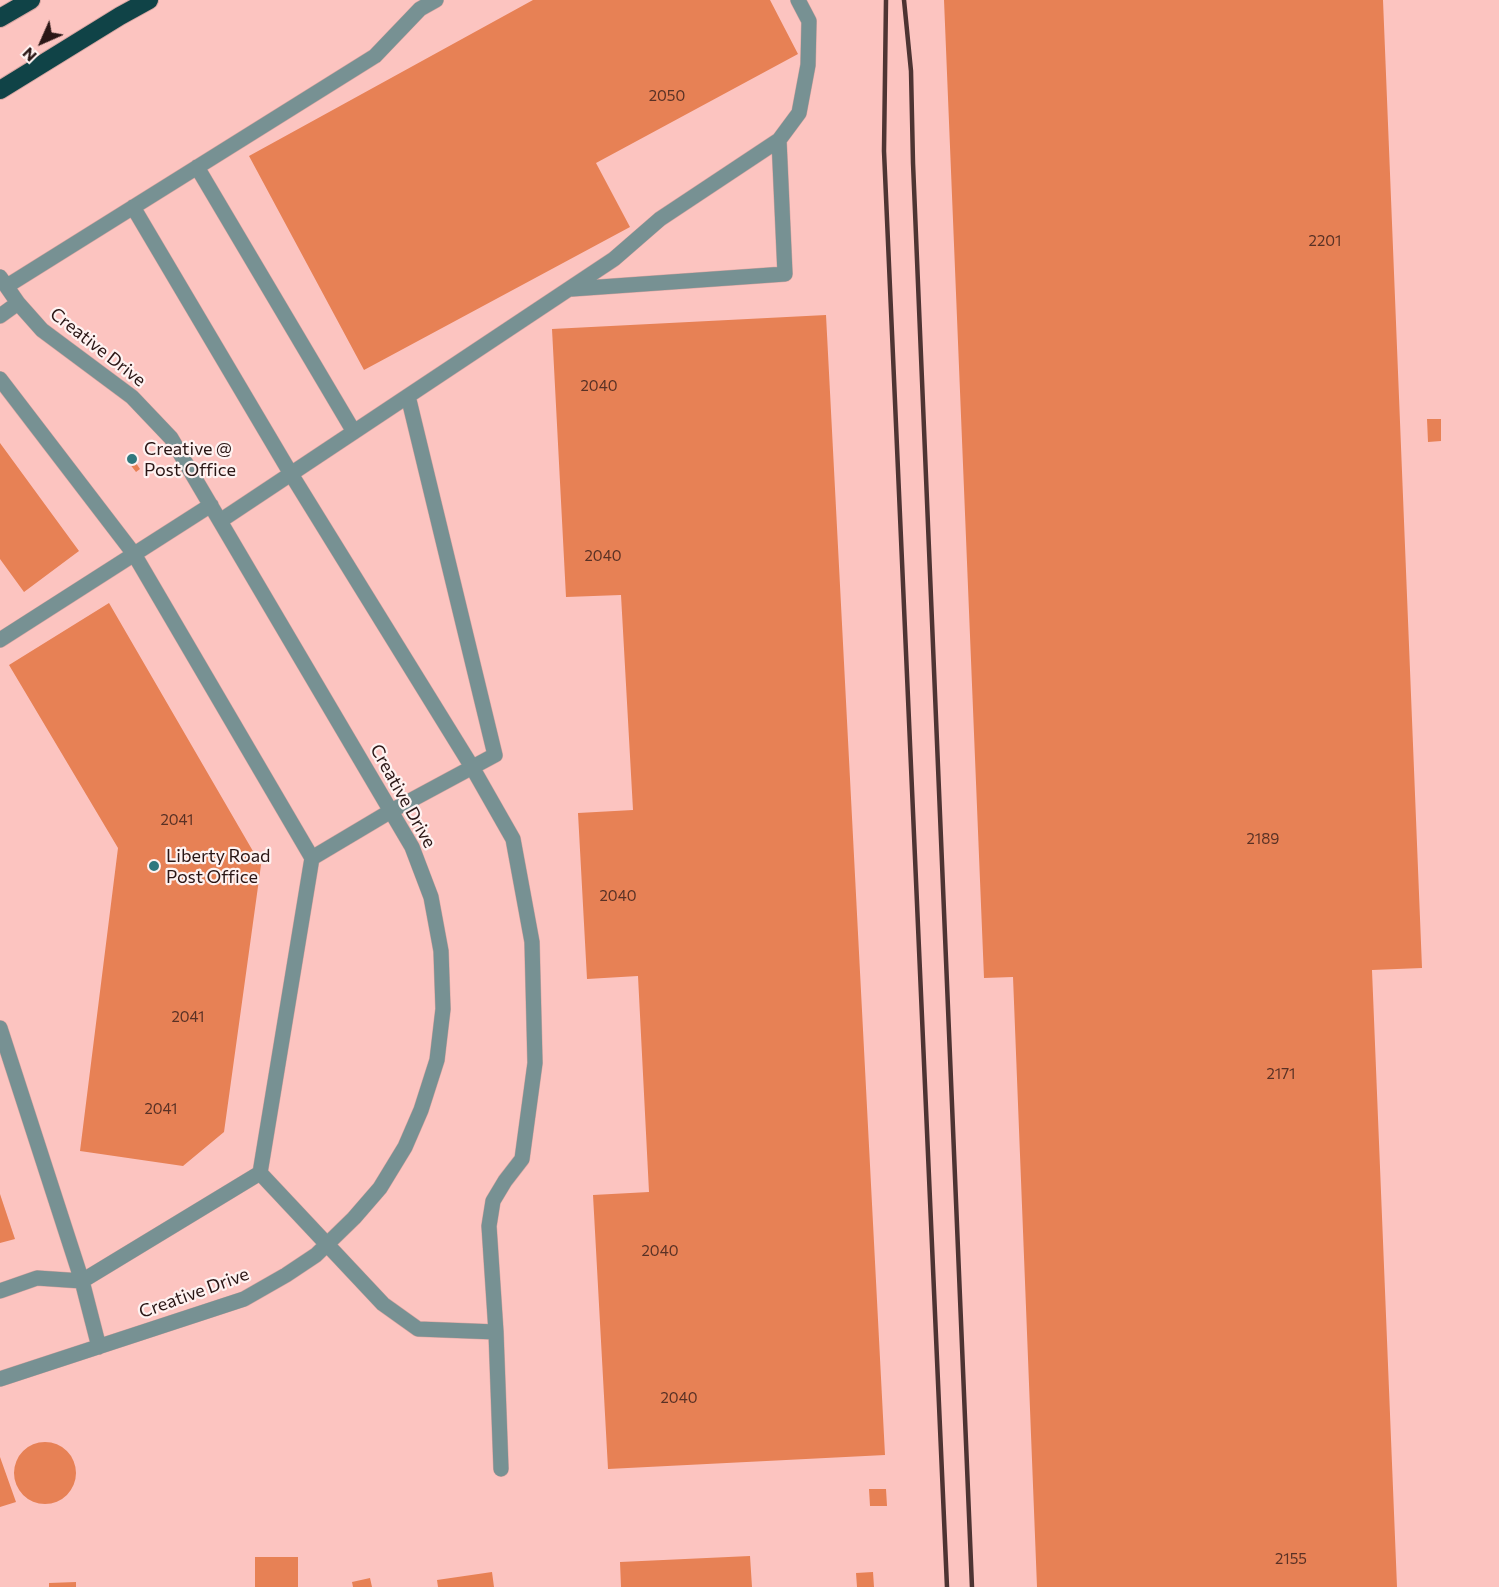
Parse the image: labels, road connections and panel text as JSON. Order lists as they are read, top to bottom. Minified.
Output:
{"streets":{"street":["Creative Drive"]},"places":["Creative @ Post Office","Liberty Road Post Office"],"house_numbers":["2050","2201","2040","2040","2041","2189","2040","2041","2171","2041","2040","2040","2155"],"north":"bottom left"}
